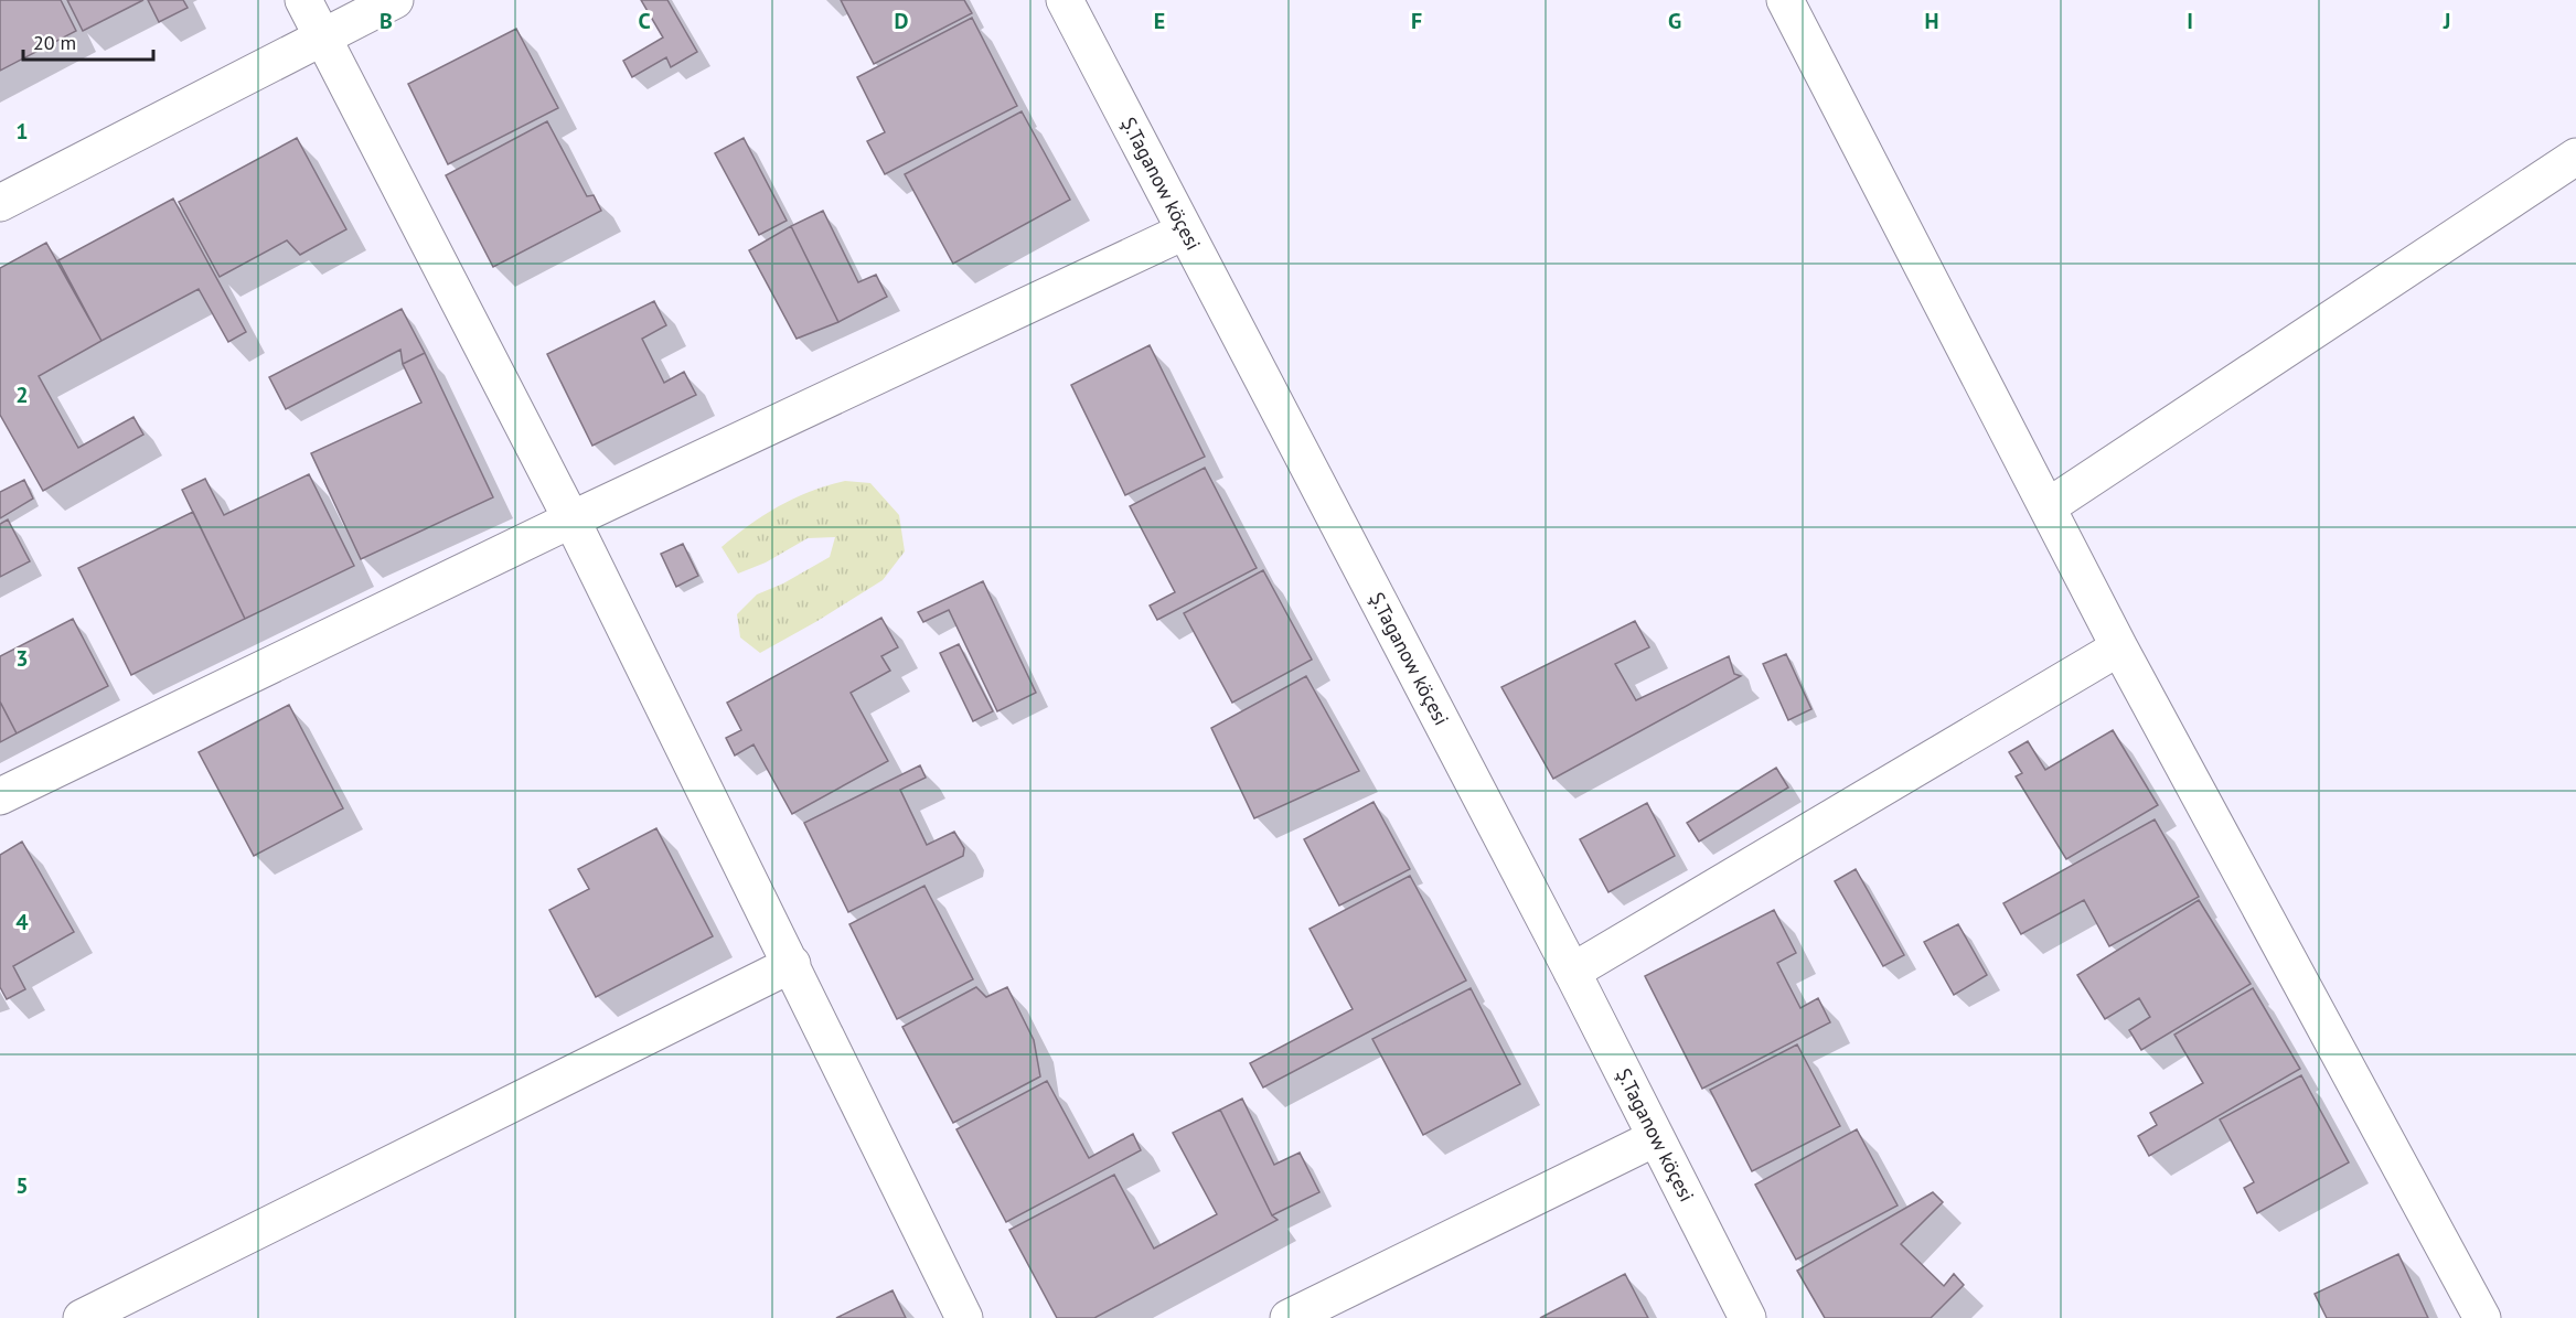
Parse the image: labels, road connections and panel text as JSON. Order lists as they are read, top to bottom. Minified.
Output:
{"streets":{"street":["Ş.Taganow köçesi"]},"scale_bar":"20 m","grid":{"columns":["B","C","D","E","F","G","H","I","J"],"rows":["1","2","3","4","5"]}}
